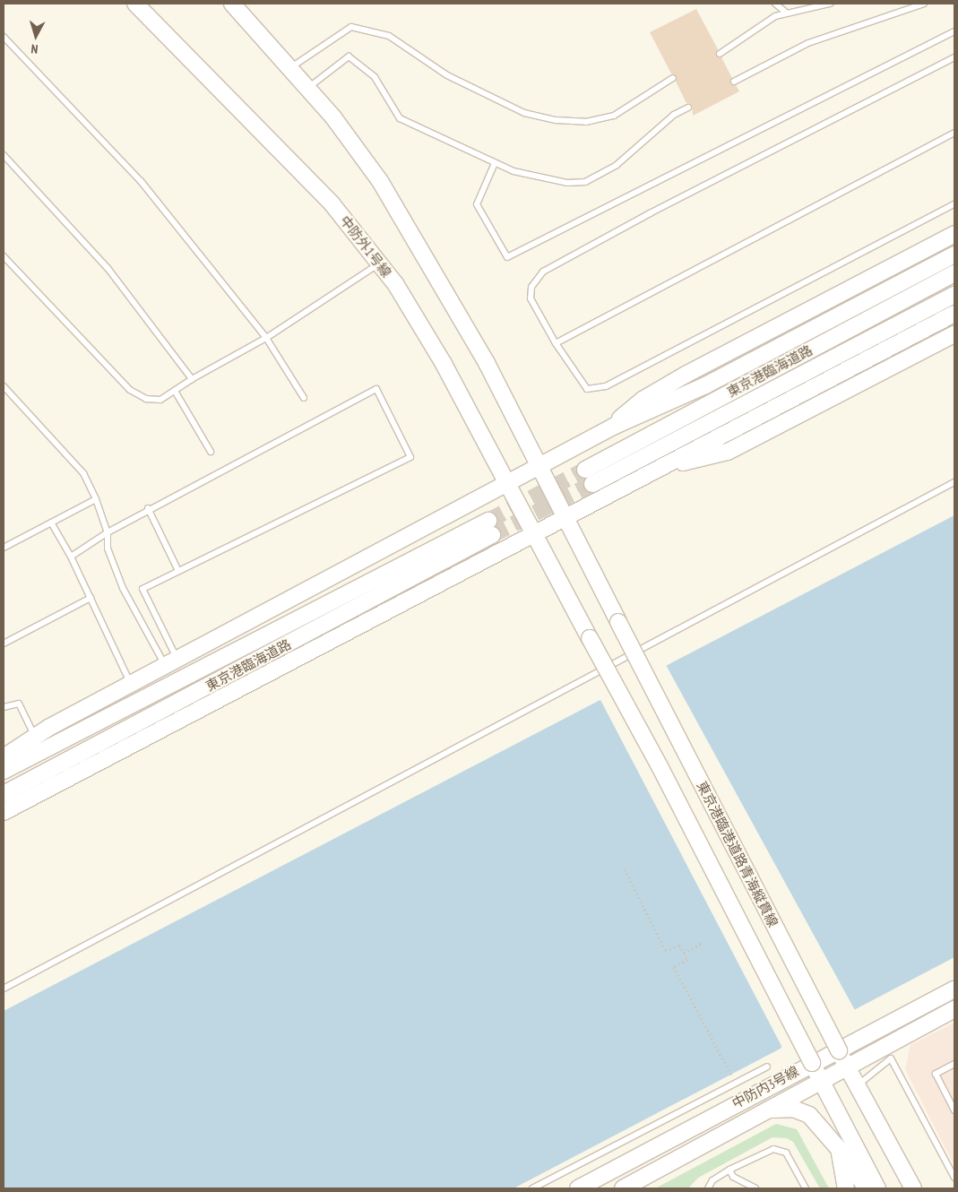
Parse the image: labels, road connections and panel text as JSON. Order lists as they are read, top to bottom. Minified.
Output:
{"streets":{"street":["中防外1号線","東京港臨海道路","東京港臨港道路青海縦貫線","中防内3号線"]},"crossings":[["東京港臨港道路青海縦貫線","中防内3号線"]],"north":"bottom"}
